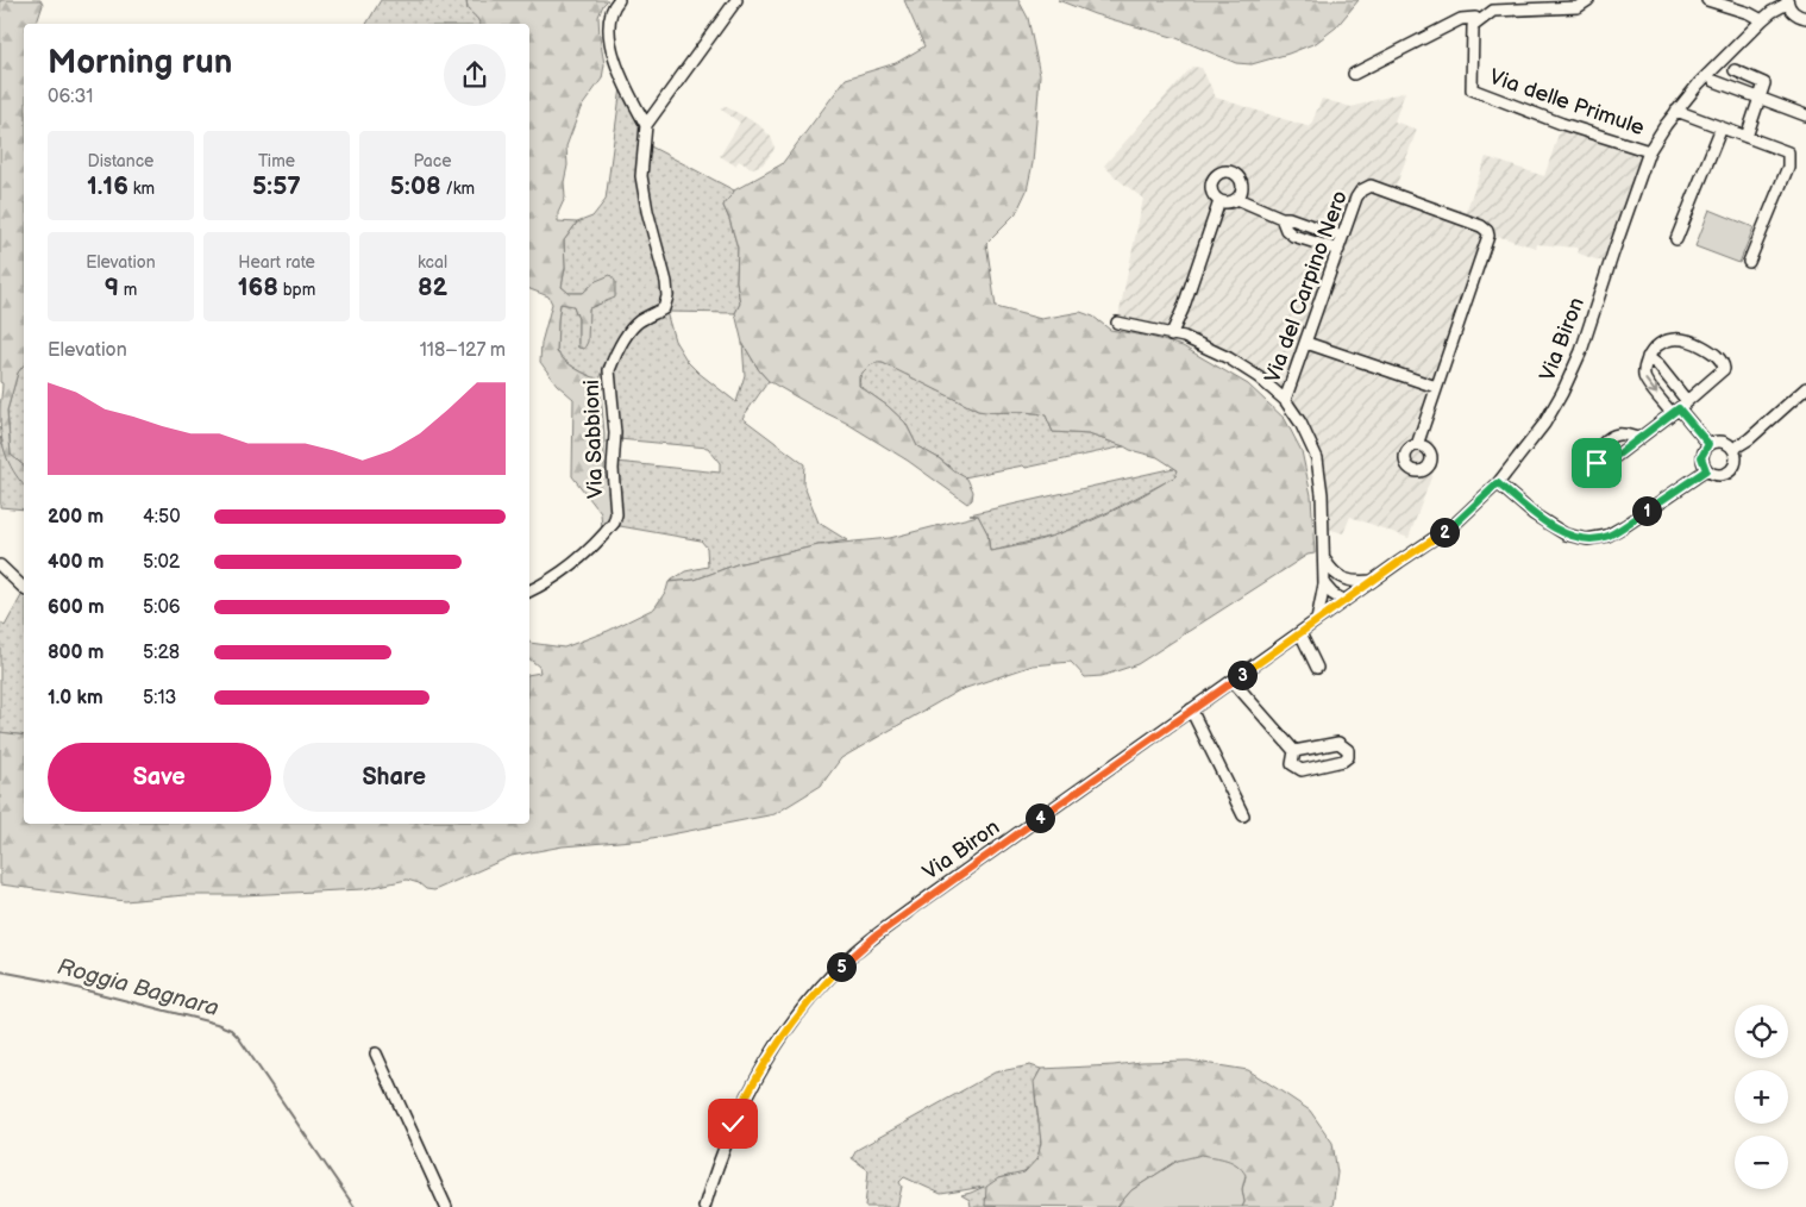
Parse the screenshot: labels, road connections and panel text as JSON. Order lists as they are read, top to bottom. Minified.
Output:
{"streets":{"street":["Via delle Primule","Via del Carpino Nero","Via Biron","Via Sabbioni"]},"crossings":[["Via delle Primule","Via Biron"]],"water":["Roggia Bagnara"],"page":{"heading":["Morning run","06:31"],"stats":[["Distance","1.16 km"],["Time","5:57"],["Pace","5:08 /km"],["Elevation","9 m"],["Heart rate","168 bpm"],["kcal","82"]],"chart":["Elevation","118–127 m"],"list":[{"name":"200 m","note":"4:50"},{"name":"400 m","note":"5:02"},{"name":"600 m","note":"5:06"},{"name":"800 m","note":"5:28"},{"name":"1.0 km","note":"5:13"}],"pins":["1","2","3","4","5"],"buttons":["Save","Share"],"map_buttons":["+","−"]}}
